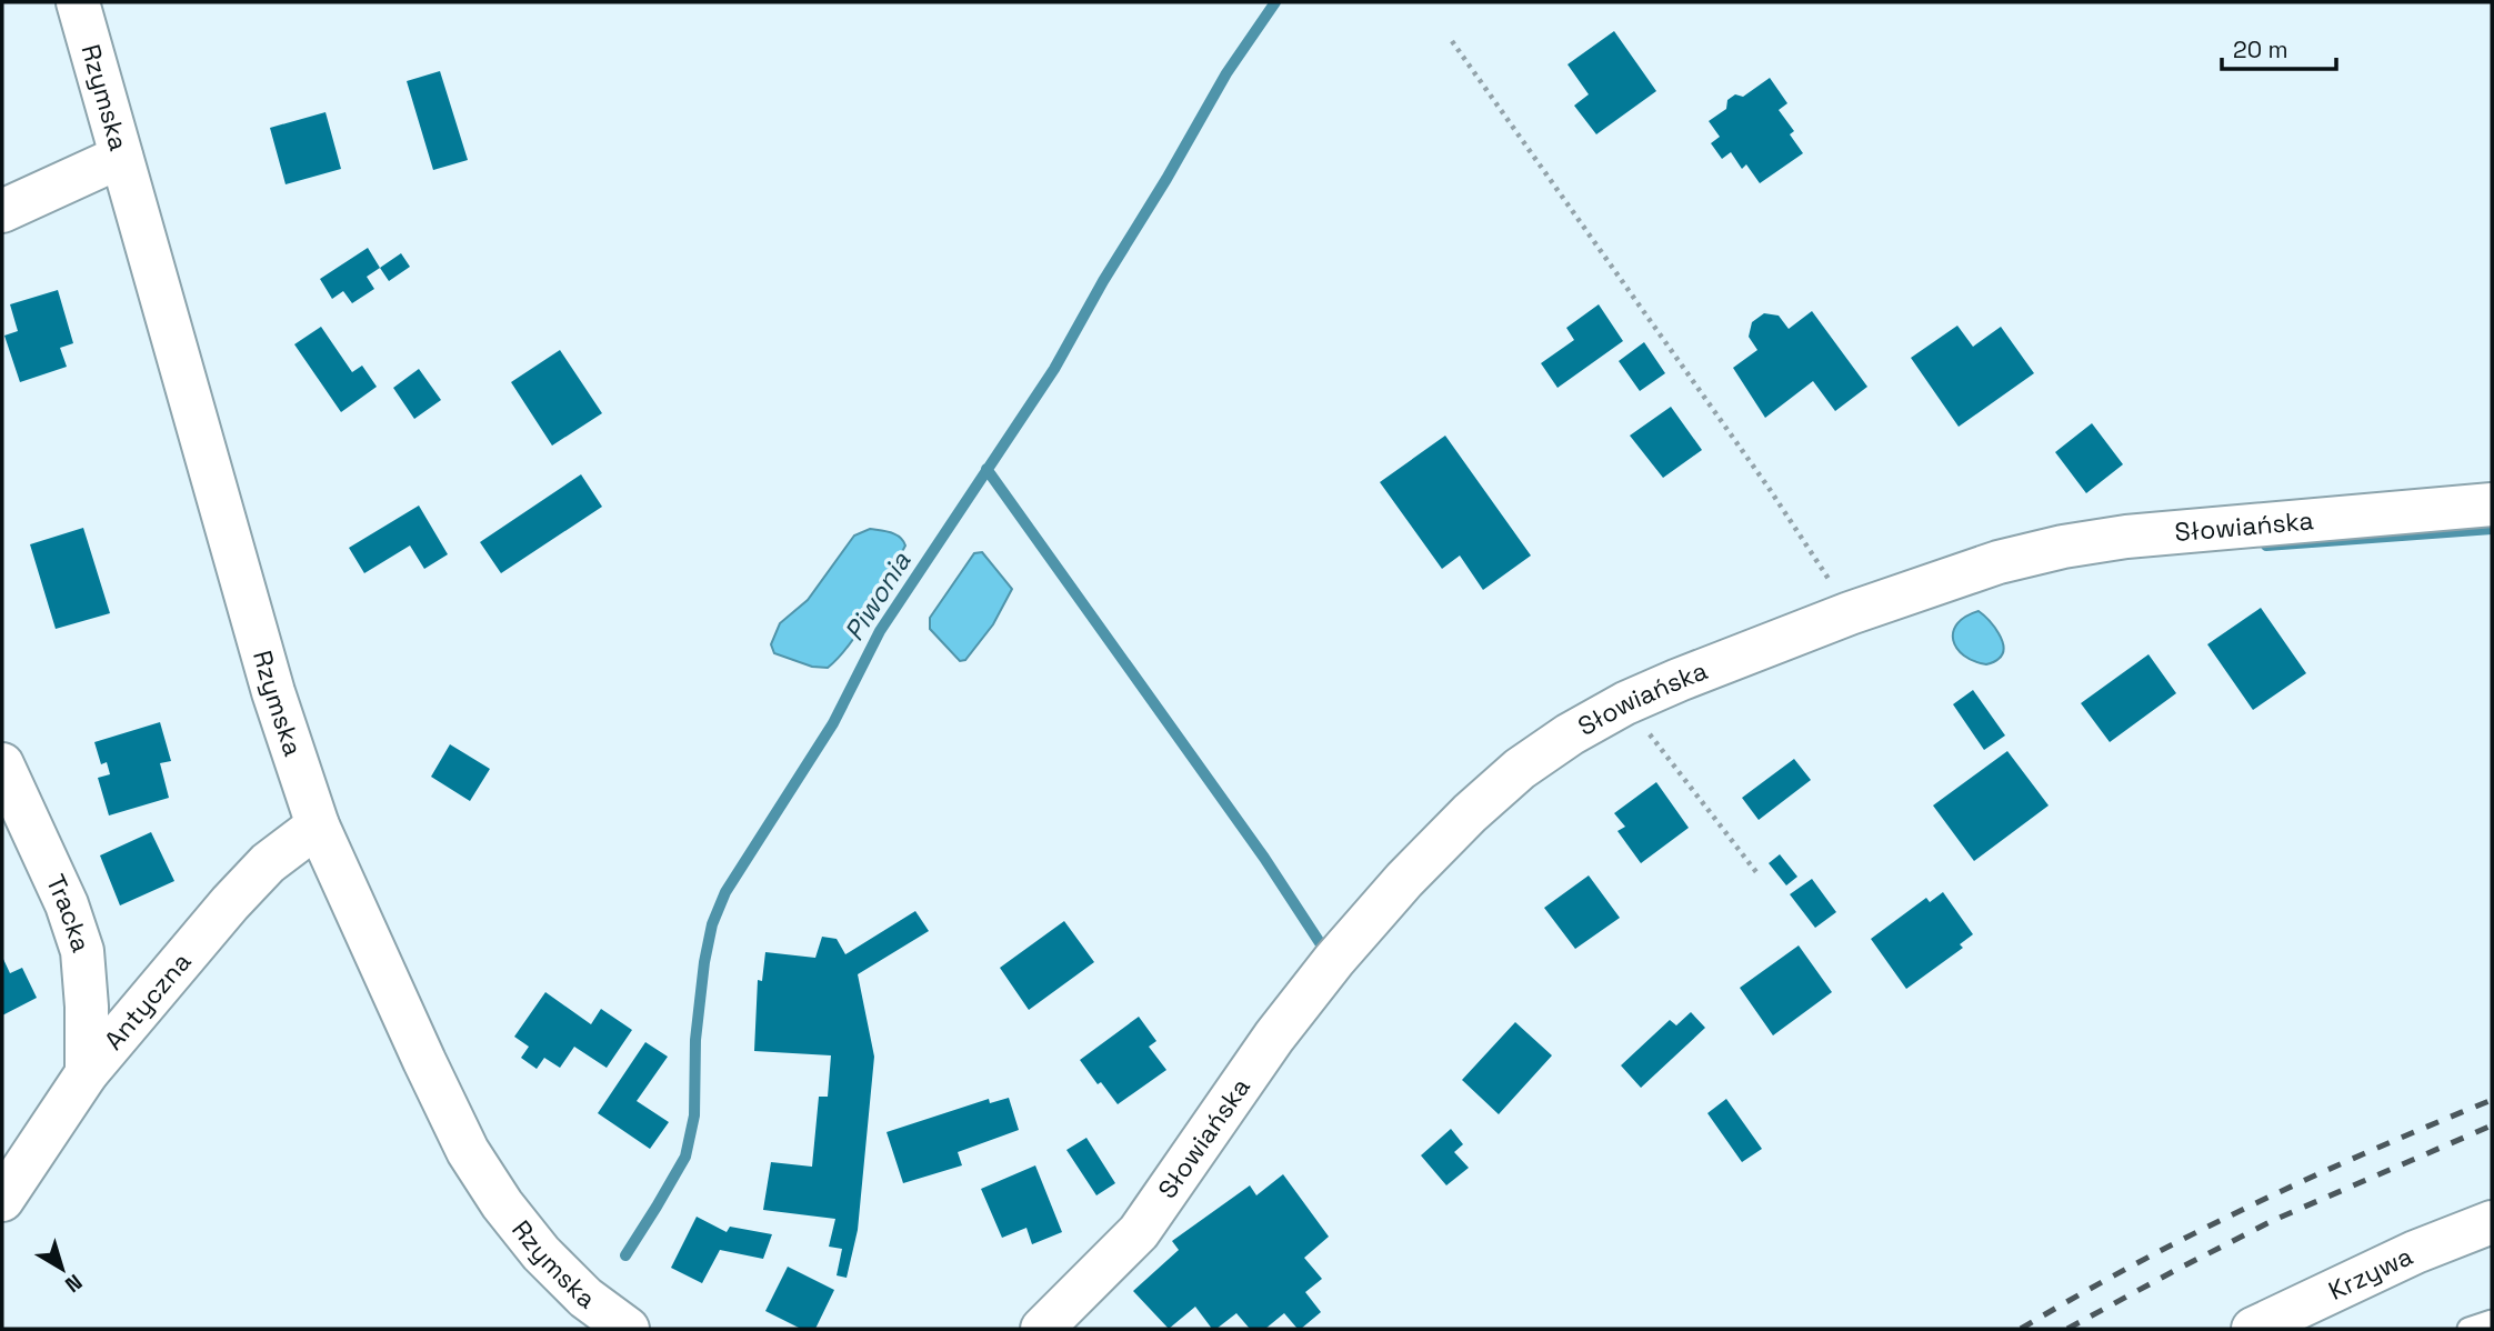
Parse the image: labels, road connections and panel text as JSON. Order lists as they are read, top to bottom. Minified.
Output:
{"streets":{"street":["Rzymska","Słowiańska","Tracka","Antyczna","Krzywa"]},"crossings":[["Rzymska","Antyczna"],["Tracka","Antyczna"]],"water":["Piwonia"],"scale_bar":"20 m","north":"bottom right"}
